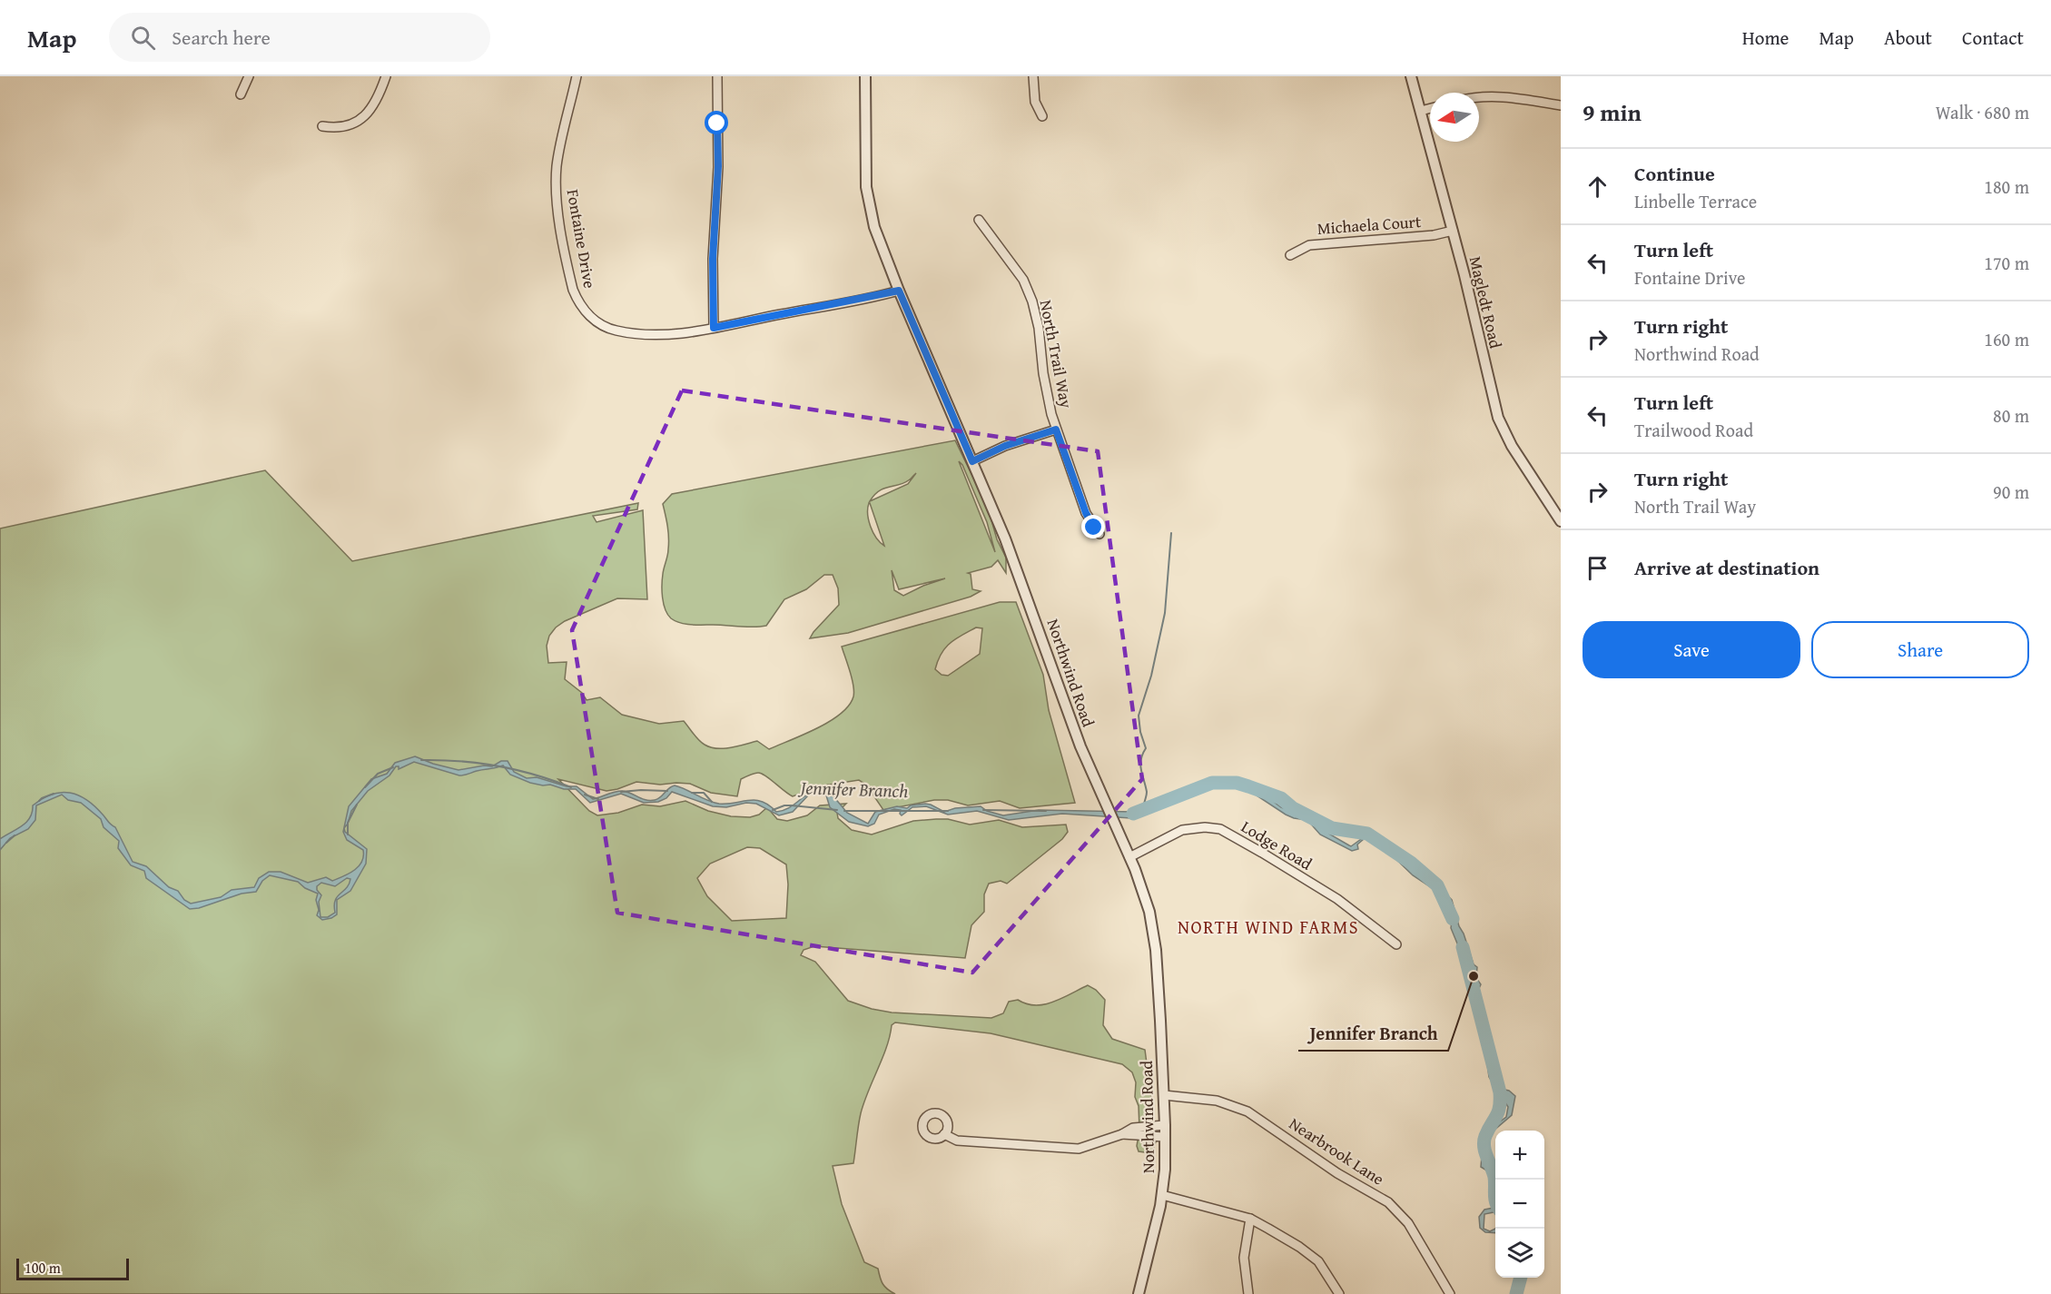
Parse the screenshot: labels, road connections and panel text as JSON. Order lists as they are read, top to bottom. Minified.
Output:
{"streets":{"street":["Michaela Court","Fontaine Drive","Magledt Road","North Trail Way","Northwind Road","Lodge Road","Nearbrook Lane"]},"crossings":[["Michaela Court","Magledt Road"],["Fontaine Drive","Northwind Road"],["Northwind Road","Lodge Road"],["Northwind Road","Nearbrook Lane"]],"districts":["NORTH WIND FARMS"],"water":["Jennifer Branch"],"places":["Jennifer Branch"],"scale_bar":"100 m","north":"left","page":{"header":"Map","search":"Search here","nav":["Home","Map","About","Contact"],"heading":["9 min","Walk · 680 m"],"list":[["Continue","Linbelle Terrace","180 m"],["Turn left","Fontaine Drive","170 m"],["Turn right","Northwind Road","160 m"],["Turn left","Trailwood Road","80 m"],["Turn right","North Trail Way","90 m"],"Arrive at destination"],"buttons":["Save","Share"],"map_buttons":["+","−"],"scale":"100 m"}}
